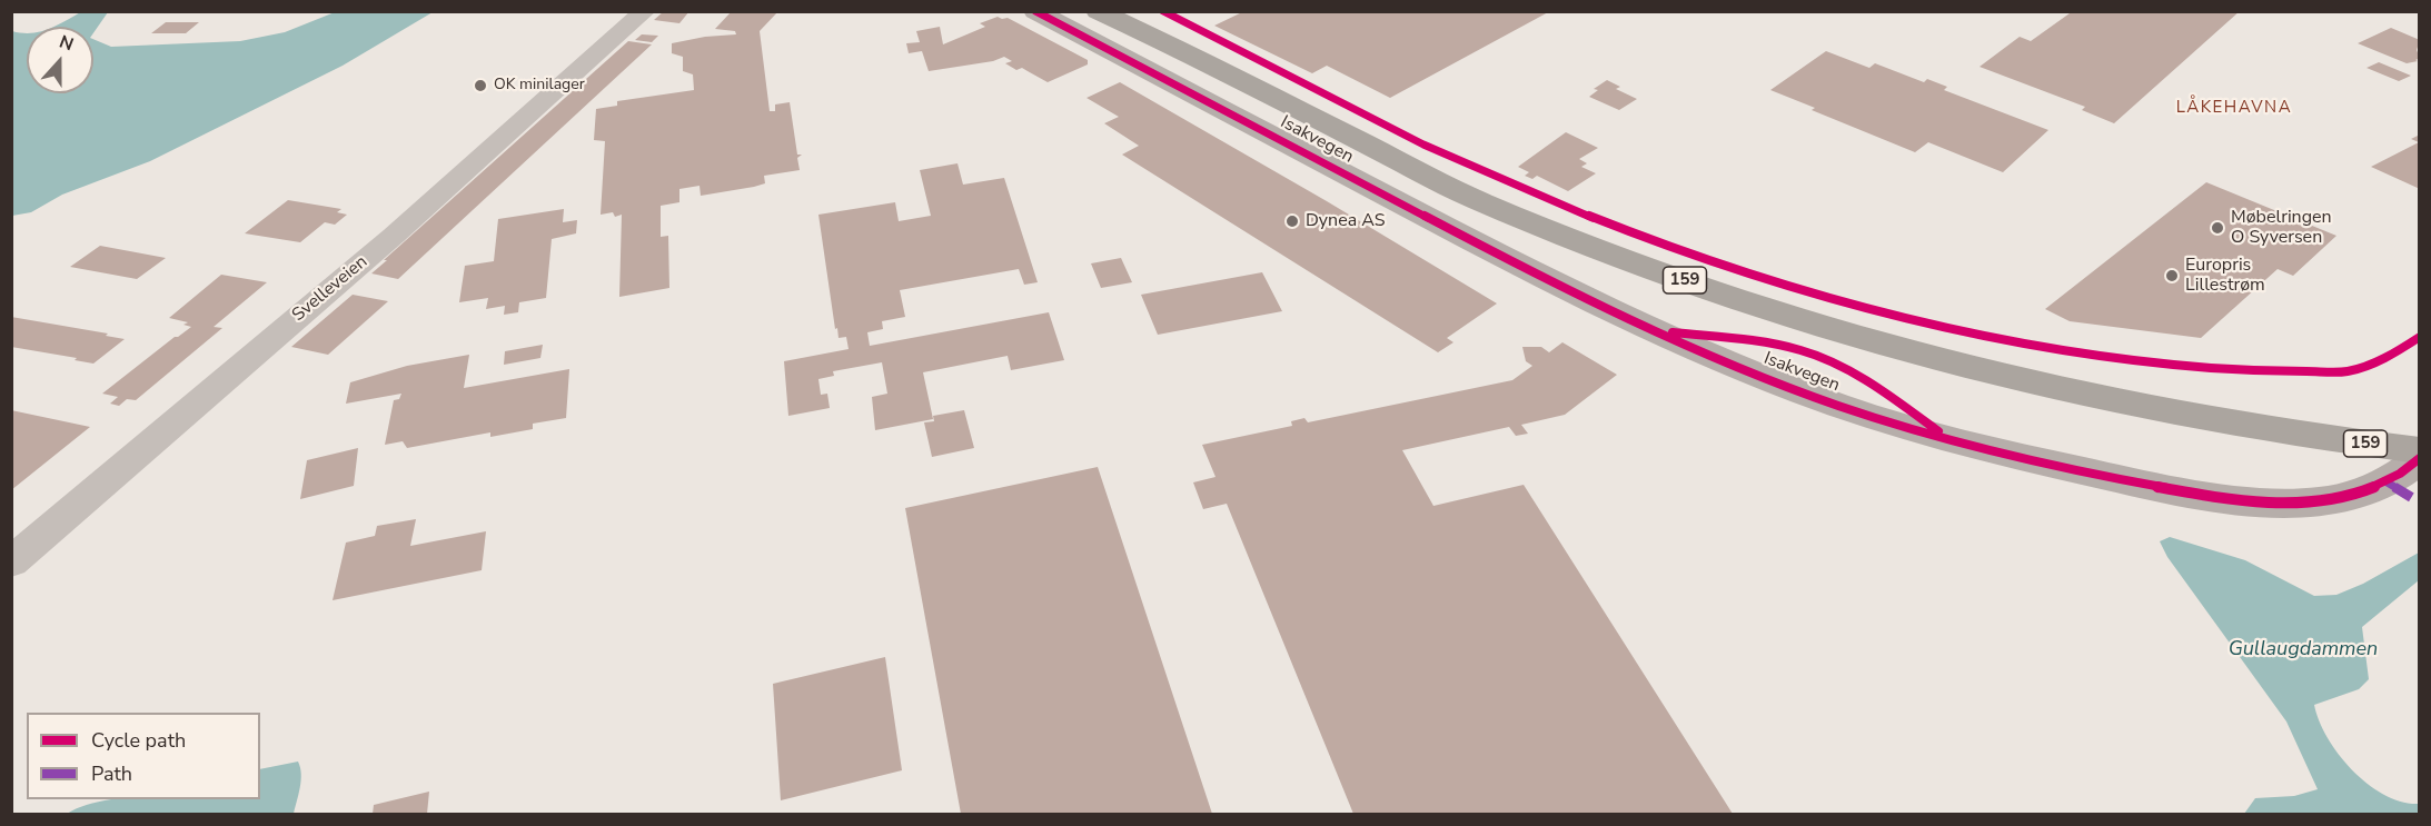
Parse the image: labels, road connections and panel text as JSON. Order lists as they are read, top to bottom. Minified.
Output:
{"streets":{"highway":["159"],"street":["Isakvegen","Svelleveien"]},"districts":["LÅKEHAVNA"],"water":["Gullaugdammen"],"places":["OK minilager","Dynea AS","Møbelringen O Syversen","Europris Lillestrøm"],"legend":["Cycle path","Path"],"north":"top"}
